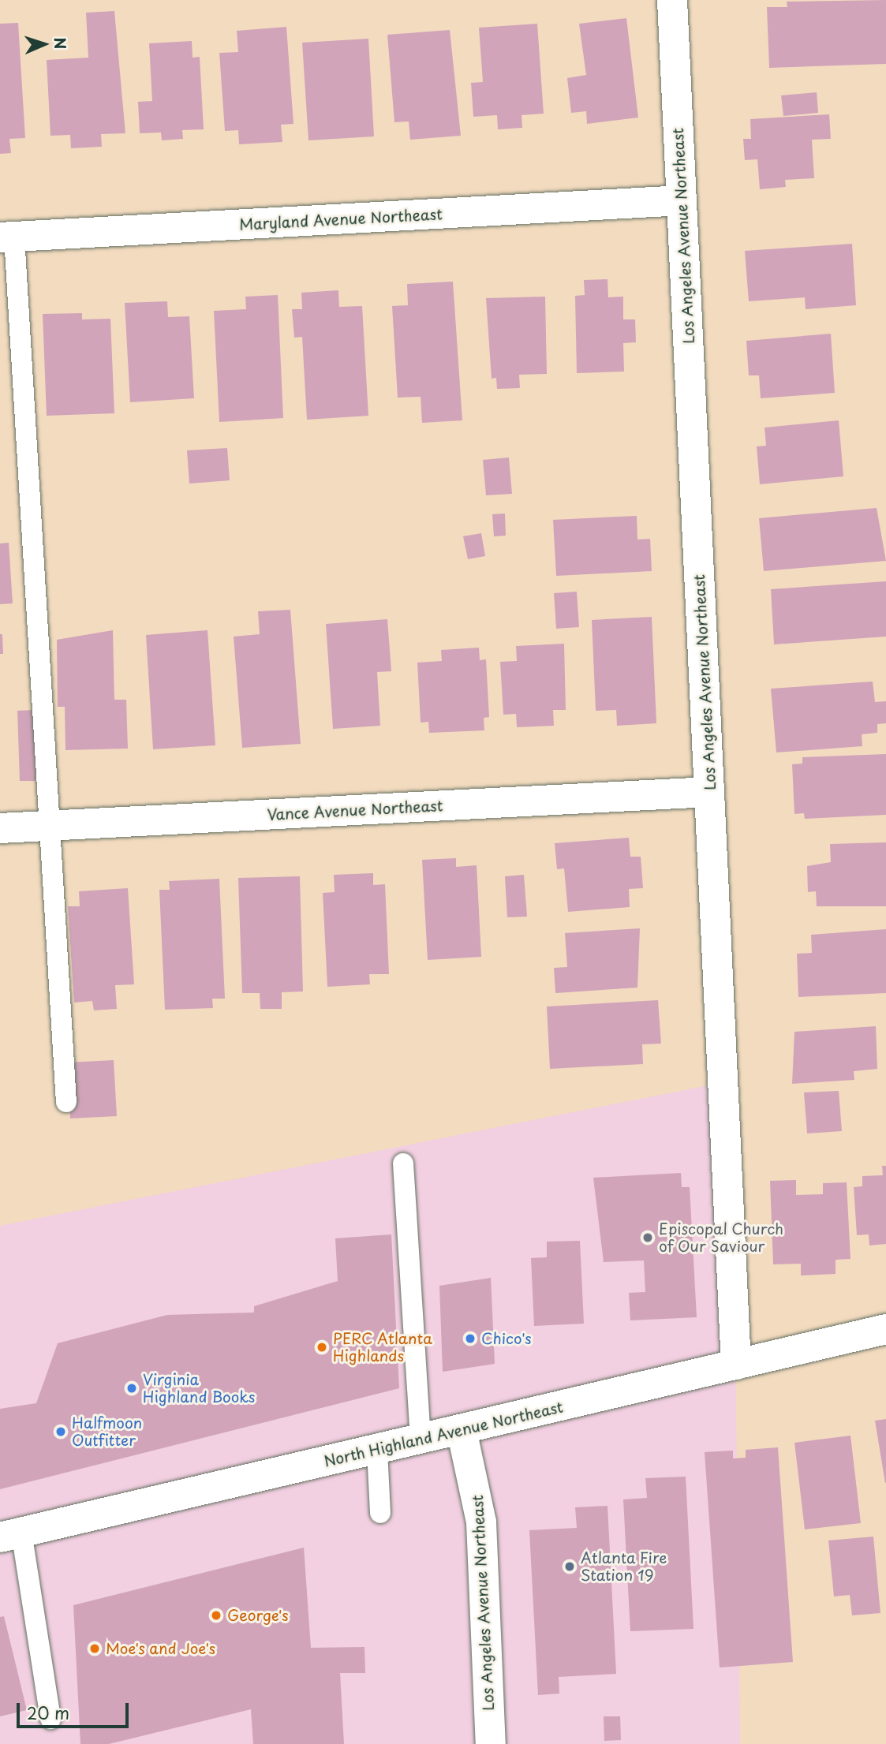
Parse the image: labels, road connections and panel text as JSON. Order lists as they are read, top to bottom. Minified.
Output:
{"streets":{"street":["Maryland Avenue Northeast","Los Angeles Avenue Northeast","Vance Avenue Northeast","North Highland Avenue Northeast"]},"crossings":[["Maryland Avenue Northeast","Los Angeles Avenue Northeast"],["Los Angeles Avenue Northeast","Vance Avenue Northeast"],["Los Angeles Avenue Northeast","North Highland Avenue Northeast"]],"places":["Episcopal Church of Our Saviour","Chico's","PERC Atlanta Highlands","Virginia Highland Books","Halfmoon Outfitter","Atlanta Fire Station 19","George's","Moe's and Joe's"],"scale_bar":"20 m","north":"right"}
